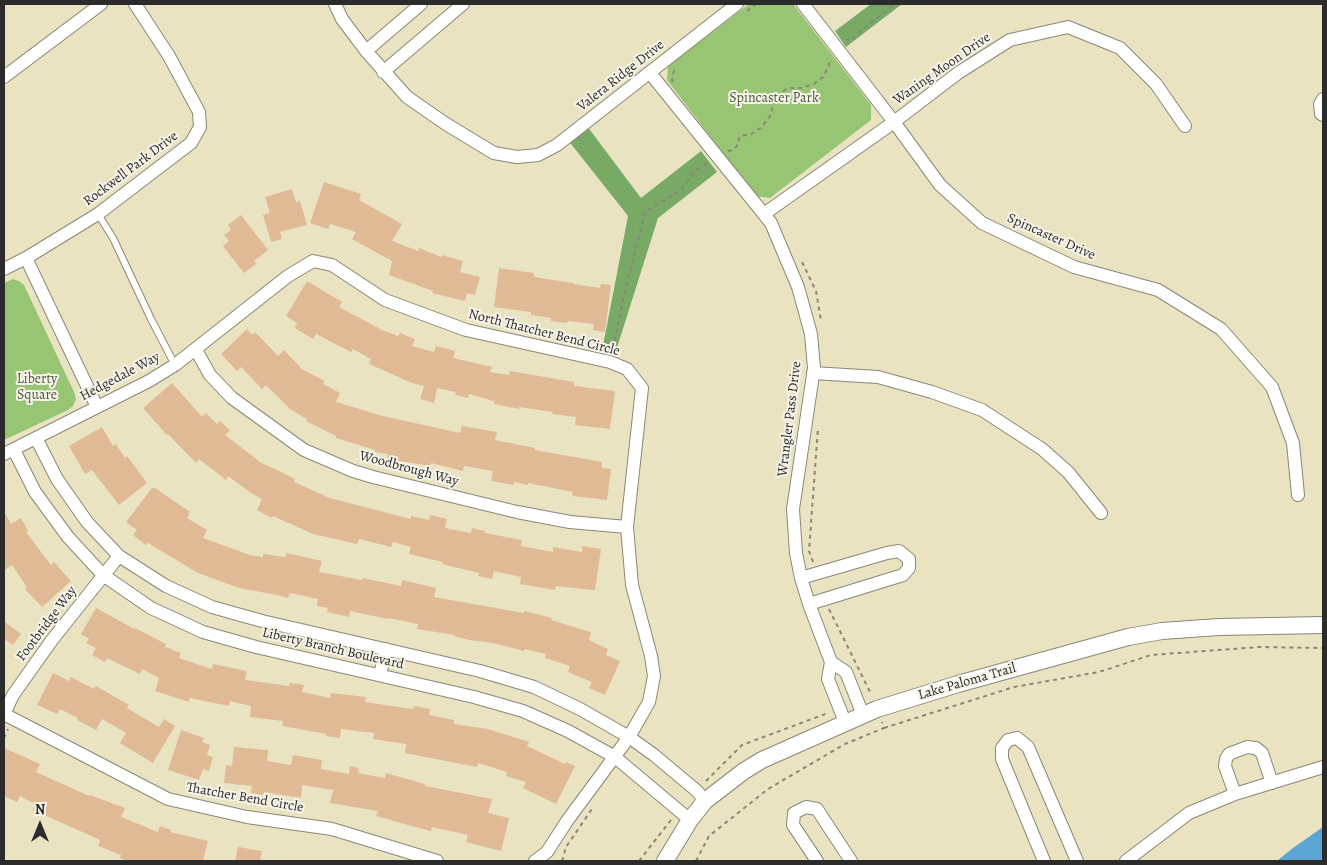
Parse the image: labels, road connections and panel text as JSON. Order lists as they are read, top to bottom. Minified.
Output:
{"streets":{"street":["Waning Moon Drive","Valera Ridge Drive","Rockwell Park Drive","Spincaster Drive","North Thatcher Bend Circle","Hedgedale Way","Wrangler Pass Drive","Woodbrough Way","Footbridge Way","Liberty Branch Boulevard","Lake Paloma Trail","Thatcher Bend Circle"]},"crossings":[["Waning Moon Drive","Spincaster Drive"],["Waning Moon Drive","Wrangler Pass Drive"],["Valera Ridge Drive","Wrangler Pass Drive"],["North Thatcher Bend Circle","Hedgedale Way"],["North Thatcher Bend Circle","Woodbrough Way"],["North Thatcher Bend Circle","Liberty Branch Boulevard"],["Hedgedale Way","Woodbrough Way"],["Hedgedale Way","Liberty Branch Boulevard"],["Wrangler Pass Drive","Lake Paloma Trail"],["Footbridge Way","Liberty Branch Boulevard"],["Footbridge Way","Thatcher Bend Circle"],["Liberty Branch Boulevard","Lake Paloma Trail"]],"parks":["Spincaster Park","Liberty Square"],"north":"top"}
